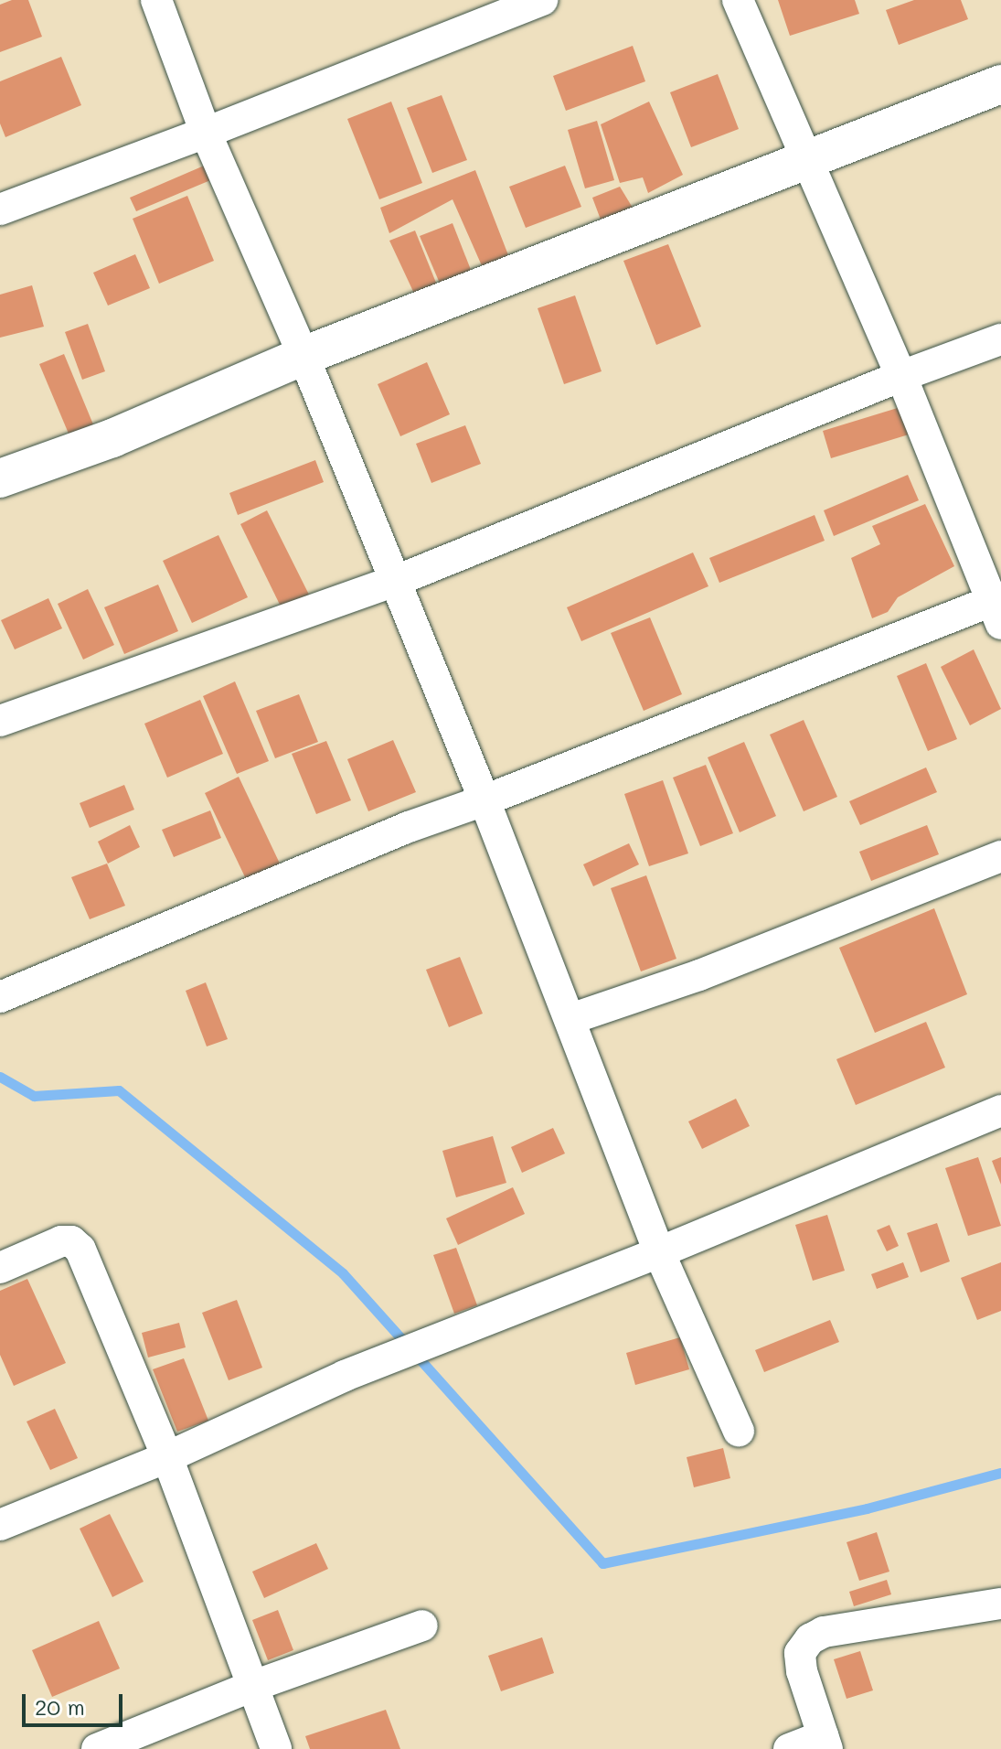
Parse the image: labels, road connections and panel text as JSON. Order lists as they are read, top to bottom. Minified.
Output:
{"scale_bar":"20 m"}
